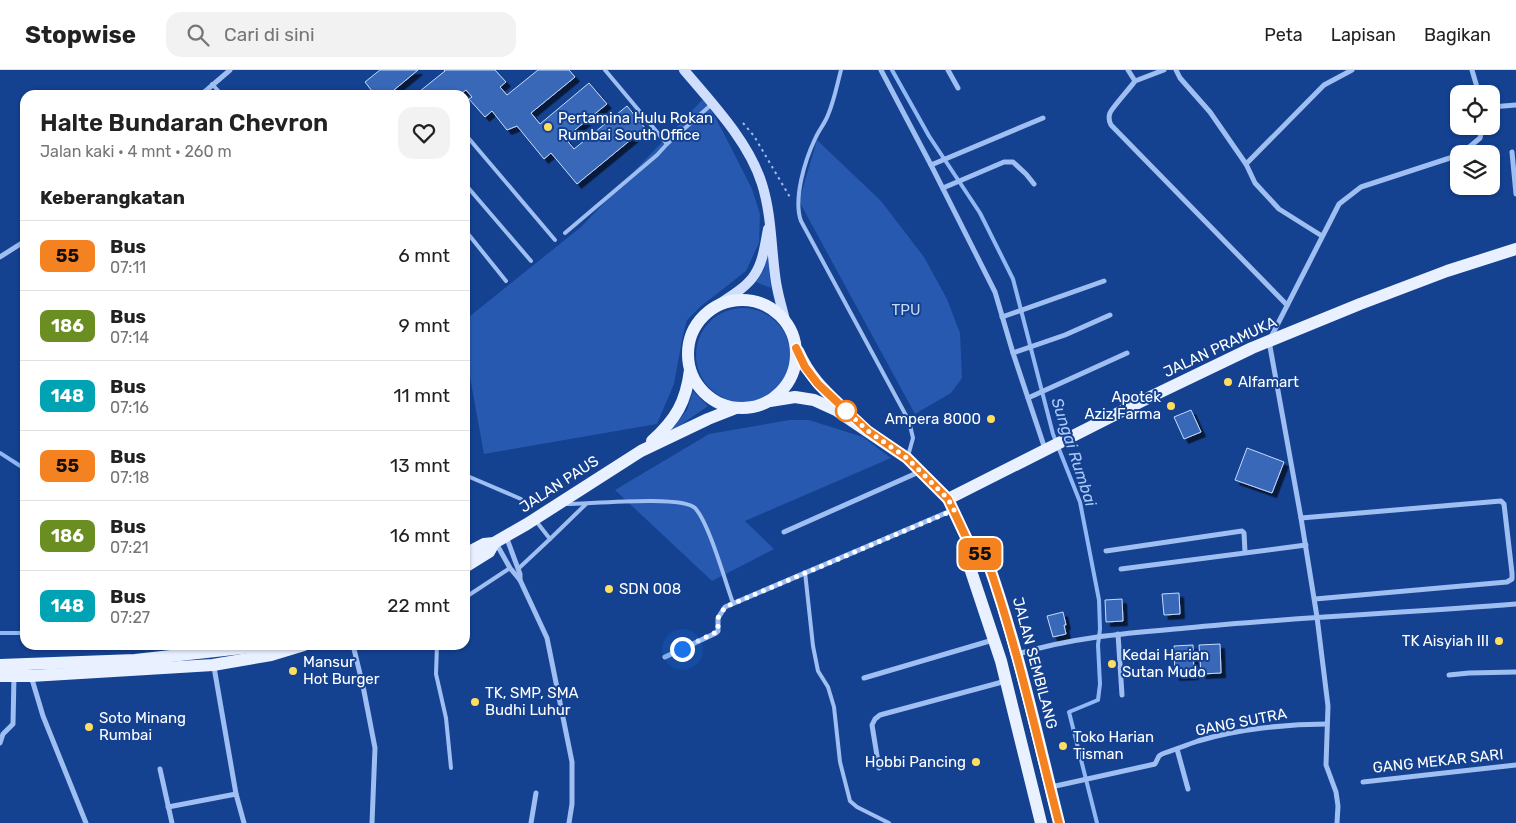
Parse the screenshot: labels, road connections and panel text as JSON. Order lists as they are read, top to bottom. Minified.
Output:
{"streets":{"main road":["JALAN PRAMUKA","JALAN PAUS","JALAN SEMBILANG"],"street":["GANG SUTRA","GANG MEKAR SARI"]},"crossings":[["JALAN SEMBILANG","GANG SUTRA"]],"water":["Sungai Rumbai"],"parks":["TPU"],"places":["Pertamina Hulu Rokan Rumbai South Office","Alfamart","Apotek Aziz Farma","Ampera 8000","SDN 008","TK Aisyiah III","Kedai Harian Sutan Mudo","Mansur Hot Burger","TK, SMP, SMA Budhi Luhur","Soto Minang Rumbai","Toko Harian Tisman","Hobbi Pancing"],"lines":["bus line 55"],"page":{"header":"Stopwise","search":"Cari di sini","nav":["Peta","Lapisan","Bagikan"],"on_map":"55","heading":[["Halte Bundaran Chevron","Jalan kaki · 4 mnt · 260 m"],"Keberangkatan"],"list":[{"mark":"55","name":"Bus","note":"07:11","value":"6 mnt"},{"mark":"186","name":"Bus","note":"07:14","value":"9 mnt"},{"mark":"148","name":"Bus","note":"07:16","value":"11 mnt"},{"mark":"55","name":"Bus","note":"07:18","value":"13 mnt"},{"mark":"186","name":"Bus","note":"07:21","value":"16 mnt"},{"mark":"148","name":"Bus","note":"07:27","value":"22 mnt"}]}}
